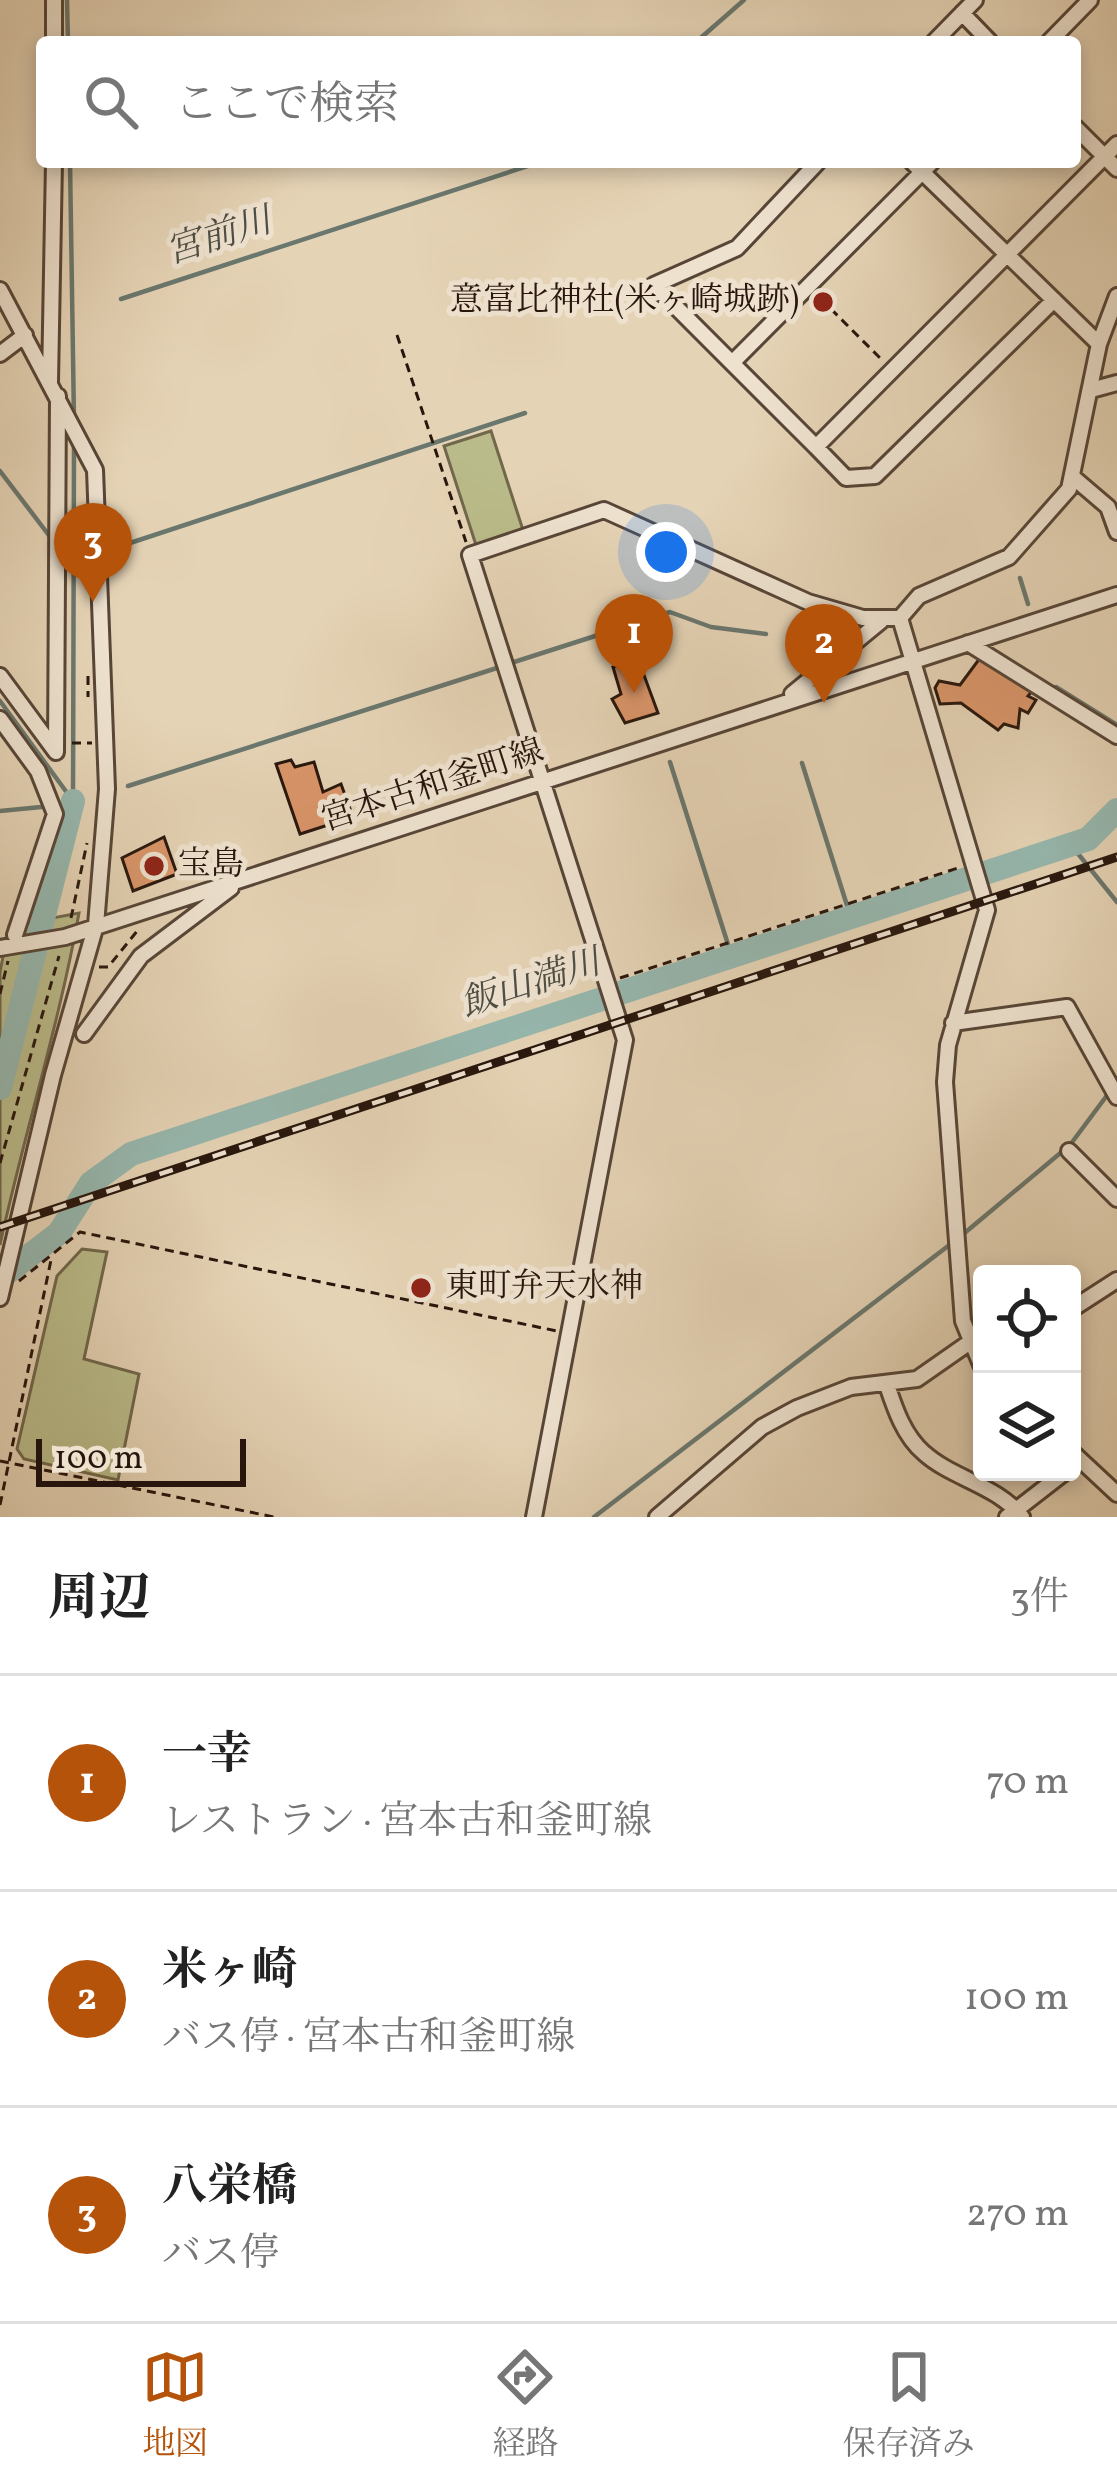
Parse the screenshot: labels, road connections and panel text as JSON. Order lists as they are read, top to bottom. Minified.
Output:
{"streets":{"street":["宮本古和釜町線"]},"water":["宮前川","飯山満川"],"places":["意富比神社(米ヶ崎城跡)","宝島","東町弁天水神"],"scale_bar":"100 m","page":{"search":"ここで検索","pins":["3","1","2"],"scale":"100 m","heading":["周辺","3件"],"list":[{"mark":"1","name":"一幸","note":"レストラン · 宮本古和釜町線","value":"70 m"},{"mark":"2","name":"米ヶ崎","note":"バス停 · 宮本古和釜町線","value":"100 m"},{"mark":"3","name":"八栄橋","note":"バス停","value":"270 m"}],"nav":["地図","経路","保存済み"]}}
